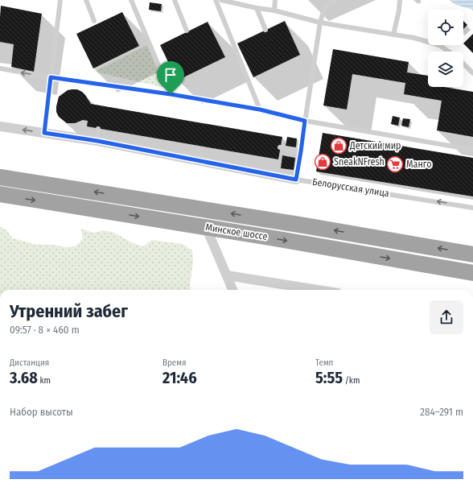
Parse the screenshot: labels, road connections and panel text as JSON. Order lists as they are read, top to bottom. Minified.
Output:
{"streets":{"highway":["Минское шоссе"],"street":["Белорусская улица"]},"one_way":["Белорусская улица"],"places":{"shop":["Детский мир","SneakNFresh"],"supermarket":["Манго"]},"page":{"heading":["Утренний забег","09:57 · 8 × 460 m"],"stats":[["Дистанция","3.68 km"],["Время","21:46"],["Темп","5:55 /km"]],"chart":["Набор высоты","284–291 m"]}}
